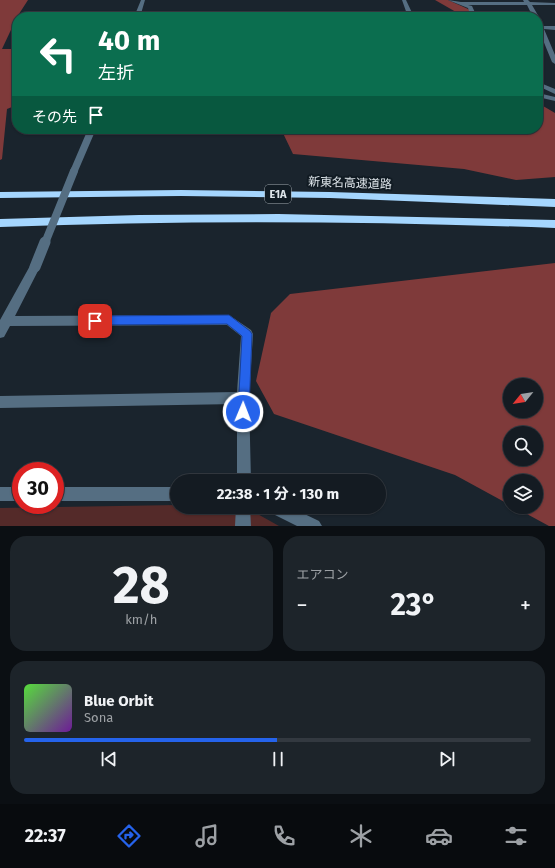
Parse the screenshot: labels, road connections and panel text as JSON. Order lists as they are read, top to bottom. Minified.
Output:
{"streets":{"highway":["新東名高速道路","E1A"]},"north":"bottom left","page":{"turn":["40 m","左折"],"then":"その先","limit":"30","trip":"22:38 · 1 分 · 130 m","tile":[["28","km/h"],"エアコン"],"heat":["−","23°","+"],"song":["Blue Orbit","Sona"],"tabs":"22:37"}}
